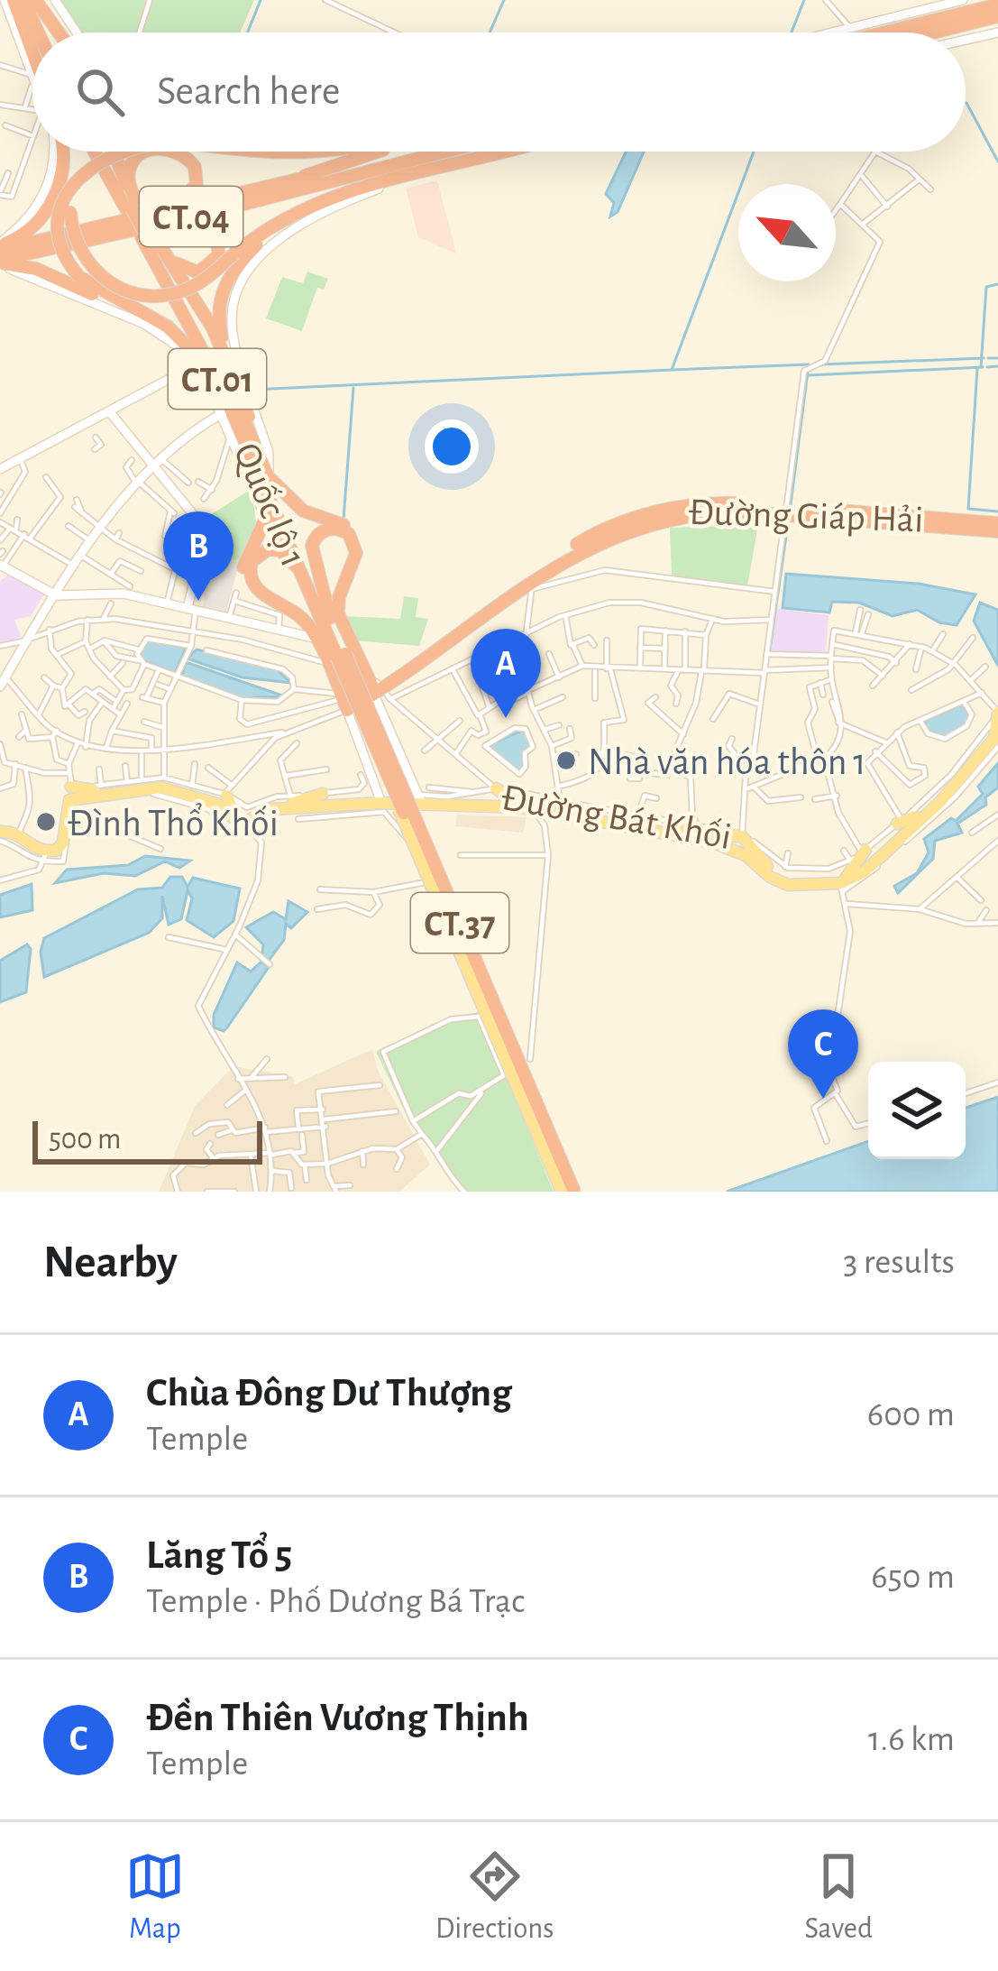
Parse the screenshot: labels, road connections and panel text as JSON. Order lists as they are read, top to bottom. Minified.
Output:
{"streets":{"highway":["CT.04","CT.01","Quốc lộ 1","Đường Giáp Hải","CT.37"],"street":["Đường Bát Khối"]},"crossings":[["Quốc lộ 1","CT.37"]],"places":["Nhà văn hóa thôn 1","Đình Thổ Khối"],"scale_bar":"500 m","north":"top left","page":{"search":"Search here","pins":["B","A","C"],"scale":"500 m","heading":["Nearby","3 results"],"list":[{"mark":"A","name":"Chùa Đông Dư Thượng","note":"Temple","value":"600 m"},{"mark":"B","name":"Lăng Tổ 5","note":"Temple · Phố Dương Bá Trạc","value":"650 m"},{"mark":"C","name":"Đền Thiên Vương Thịnh","note":"Temple","value":"1.6 km"}],"nav":["Map","Directions","Saved"]}}
